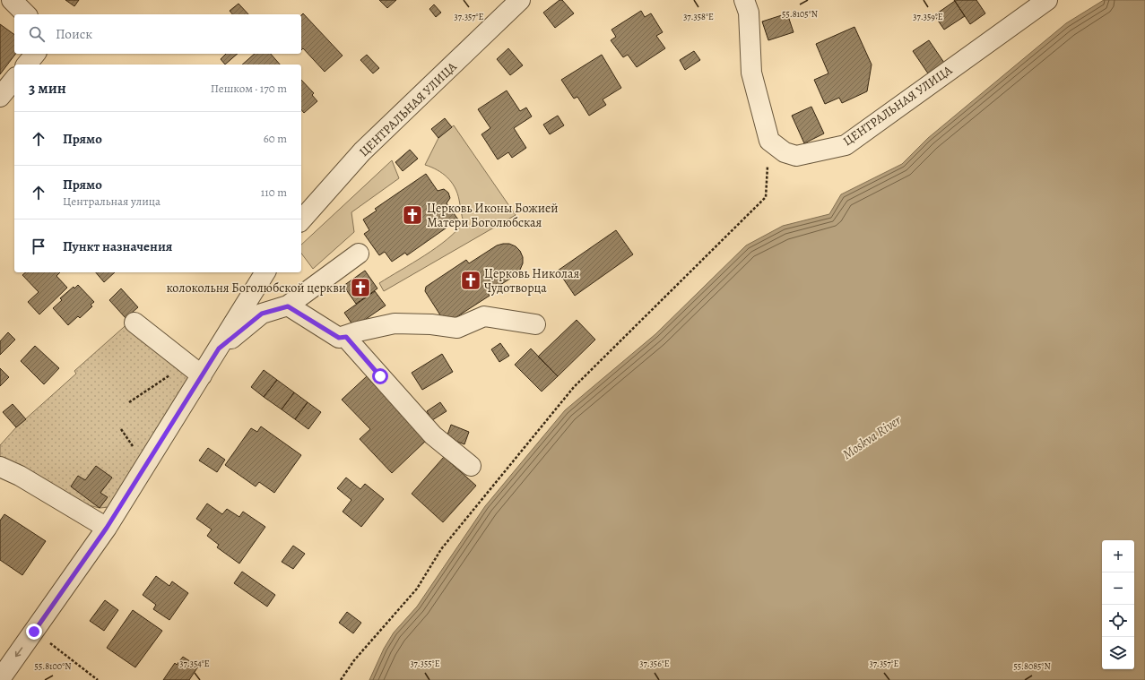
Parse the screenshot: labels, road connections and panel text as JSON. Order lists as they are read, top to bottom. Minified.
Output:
{"streets":{"street":["ЦЕНТРАЛЬНАЯ УЛИЦА"]},"water":["Moskva River"],"places":{"church":["Церковь Иконы Божией Матери Боголюбская","Церковь Николая Чудотворца","колокольня Боголюбской церкви"]},"page":{"search":"Поиск","heading":["3 мин","Пешком · 170 m"],"list":[["Прямо","60 m"],["Прямо","Центральная улица","110 m"],"Пункт назначения"],"map_buttons":["+","−"]},"coordinates":["55.8105°N","37.357°E","37.358°E","37.359°E","37.354°E","37.355°E","37.356°E","55.8100°N","55.8085°N"]}
